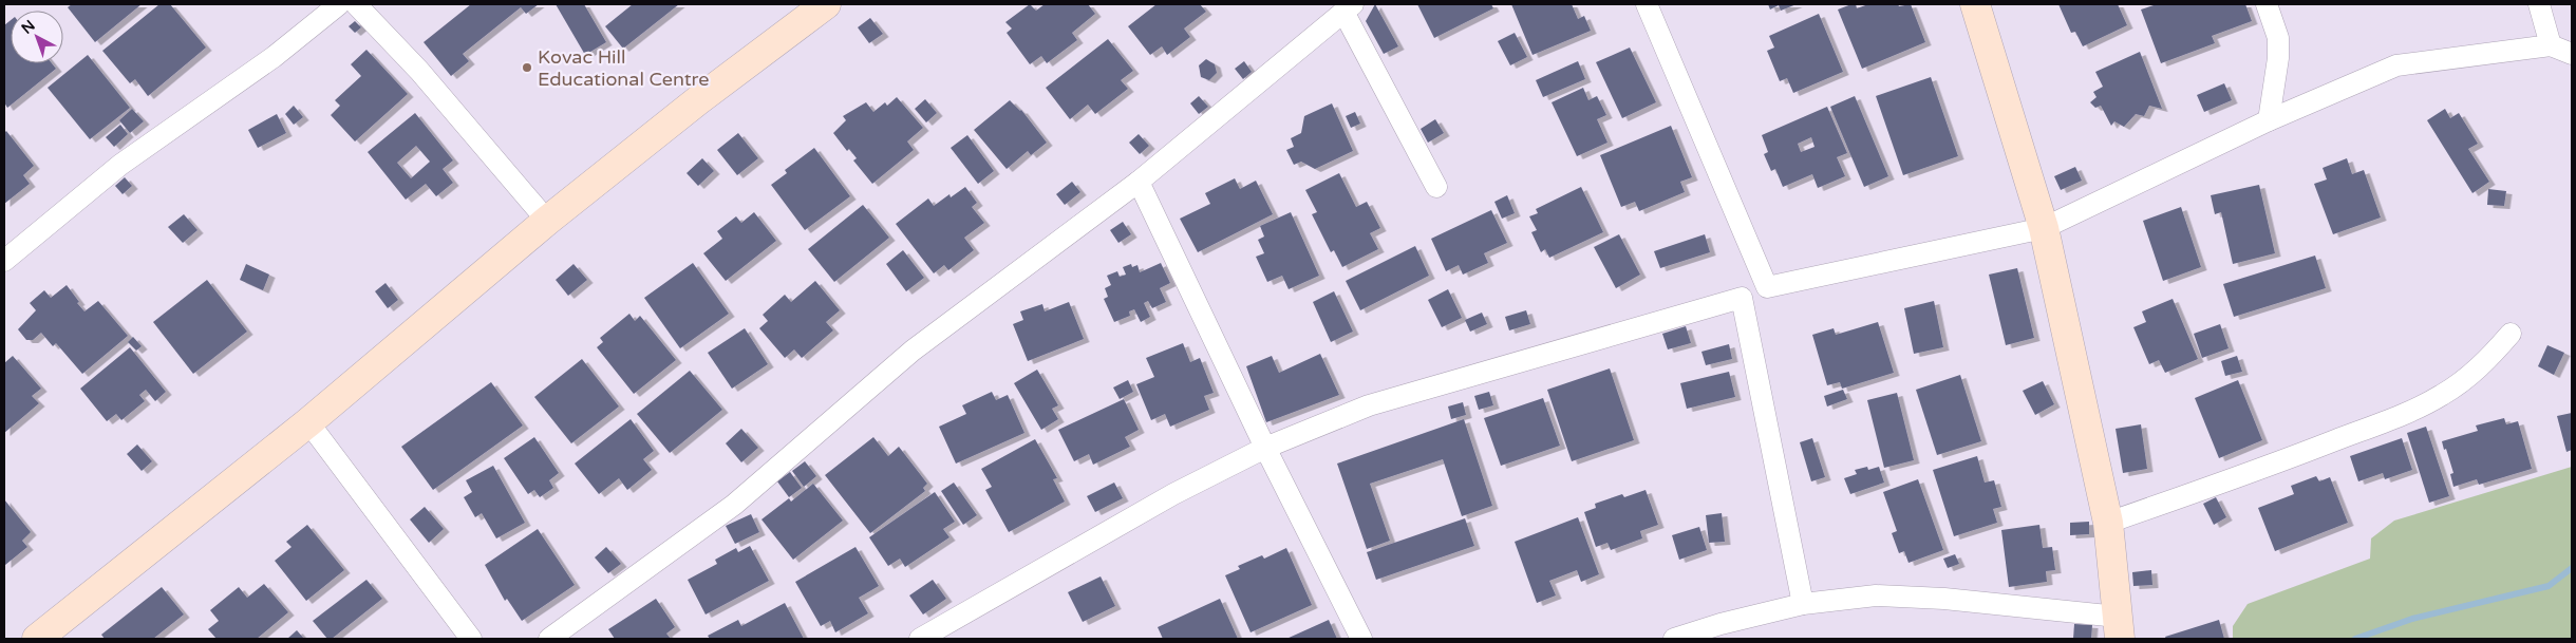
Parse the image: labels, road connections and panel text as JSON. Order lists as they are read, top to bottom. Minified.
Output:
{"places":["Kovac Hill Educational Centre"],"north":"top left"}
